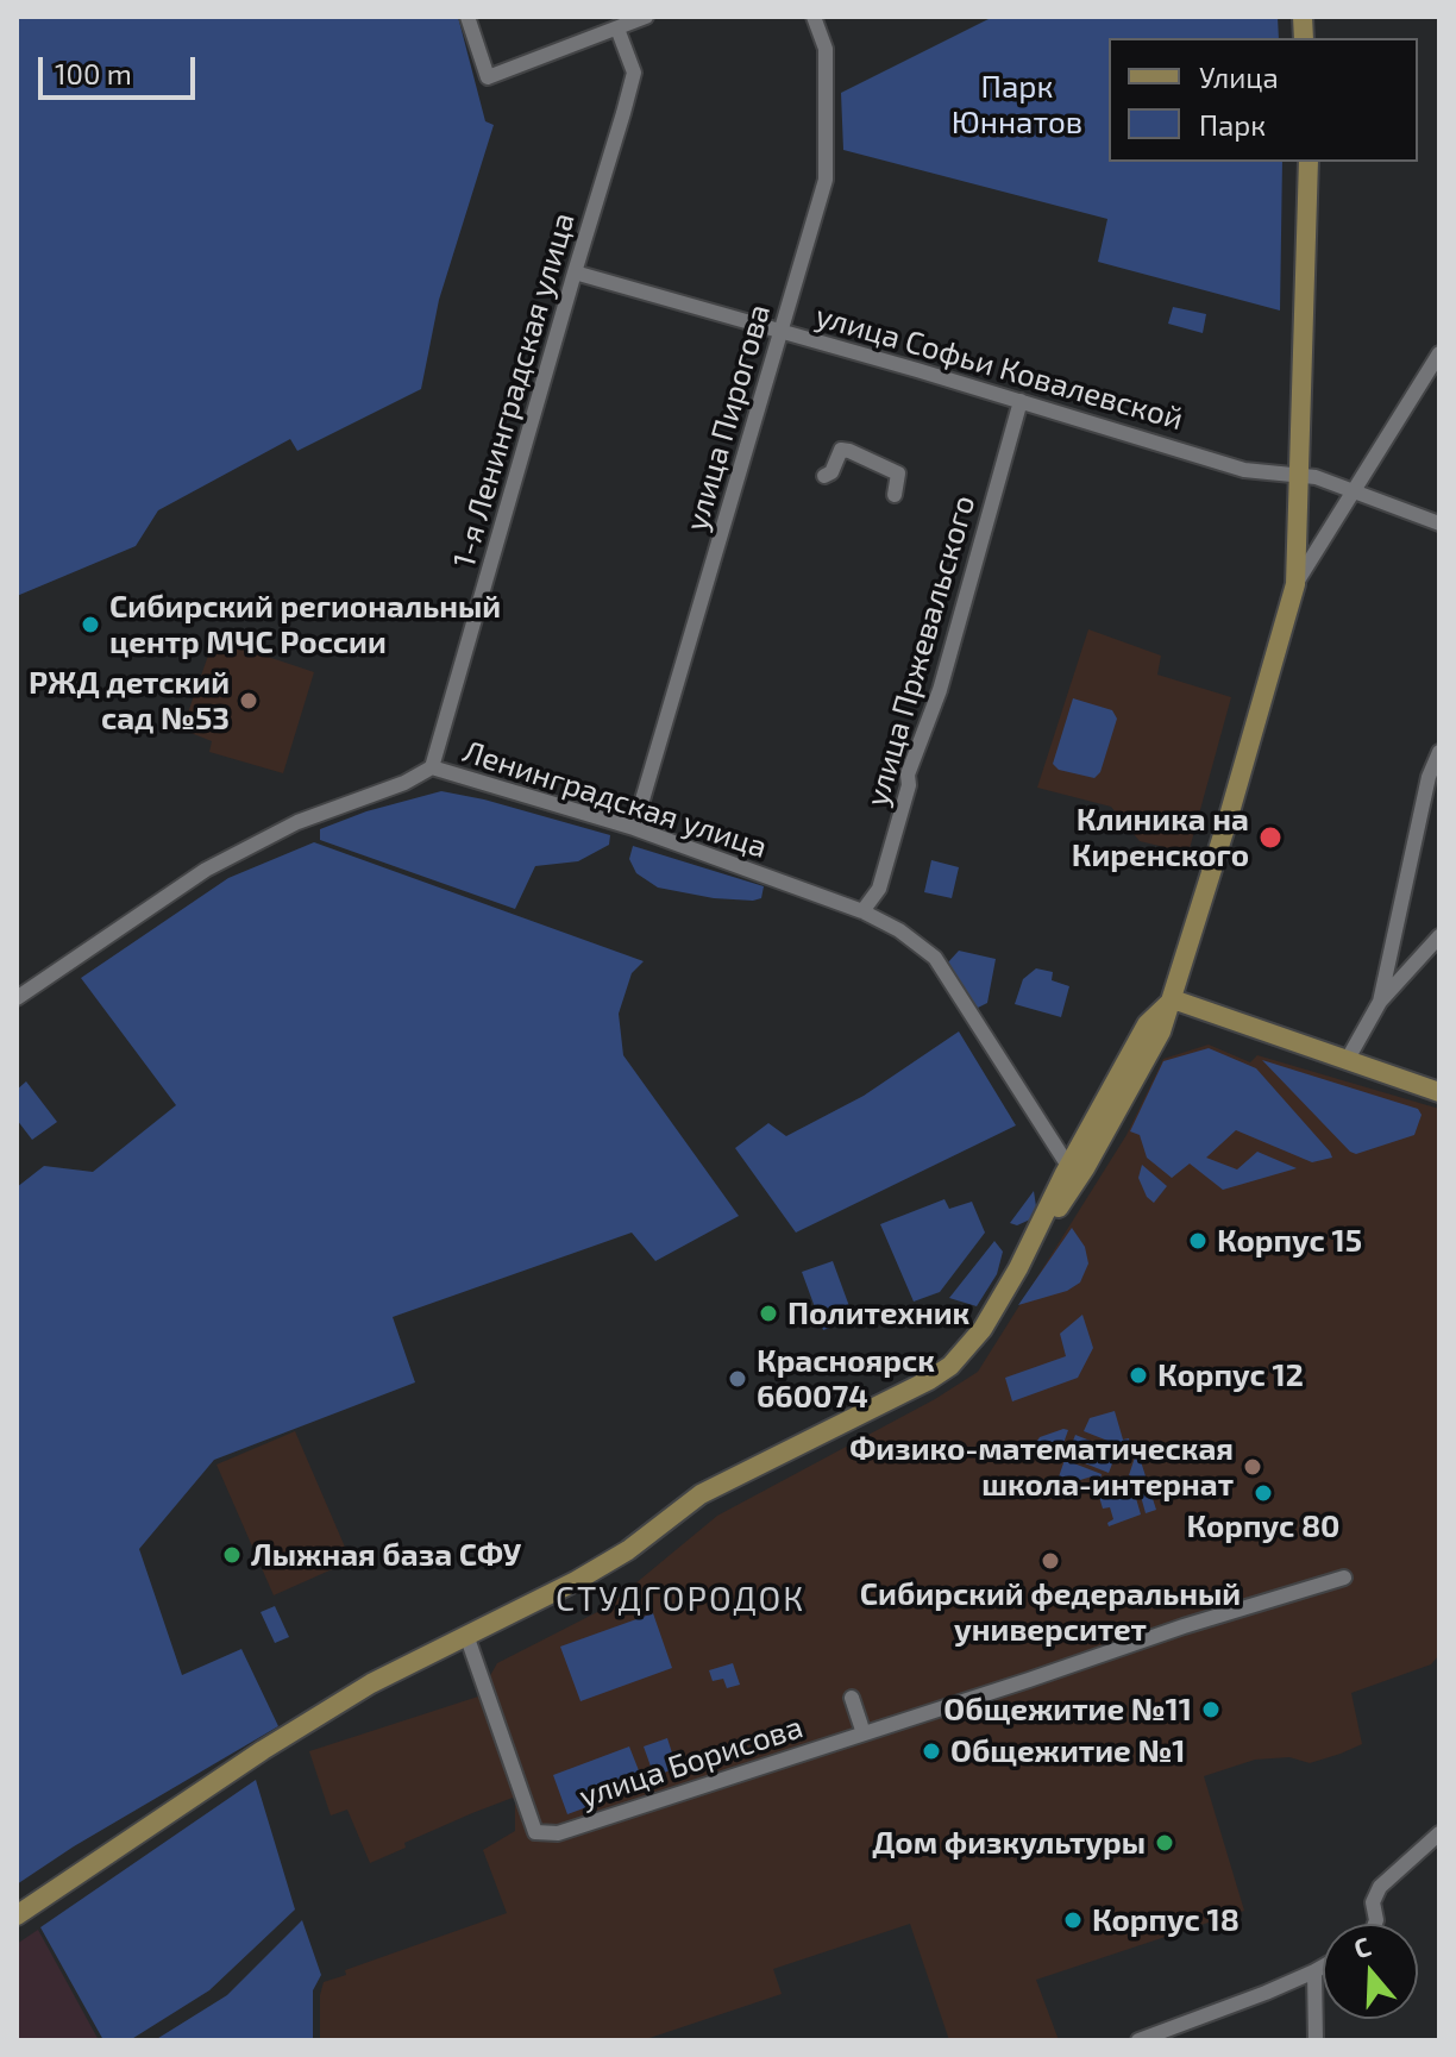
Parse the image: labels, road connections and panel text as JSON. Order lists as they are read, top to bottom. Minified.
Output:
{"streets":{"street":["улица Софьи Ковалевской","1-я Ленинградская улица","улица Пирогова","улица Пржевальского","Ленинградская улица","улица Борисова"]},"crossings":[["улица Софьи Ковалевской","1-я Ленинградская улица"],["улица Софьи Ковалевской","улица Пирогова"],["улица Софьи Ковалевской","улица Пржевальского"],["1-я Ленинградская улица","Ленинградская улица"],["улица Пирогова","Ленинградская улица"],["улица Пржевальского","Ленинградская улица"]],"districts":["СТУДГОРОДОК"],"parks":["Парк Юннатов"],"places":["Сибирский региональный центр МЧС России","РЖД детский сад №53","Клиника на Киренского","Корпус 15","Политехник","Корпус 12","Красноярск 660074","Физико-математическая школа-интернат","Корпус 80","Лыжная база СФУ","Сибирский федеральный университет","Общежитие №11","Общежитие №1","Дом физкультуры","Корпус 18"],"legend":["Улица","Парк"],"scale_bar":"100 m","north":"top"}
